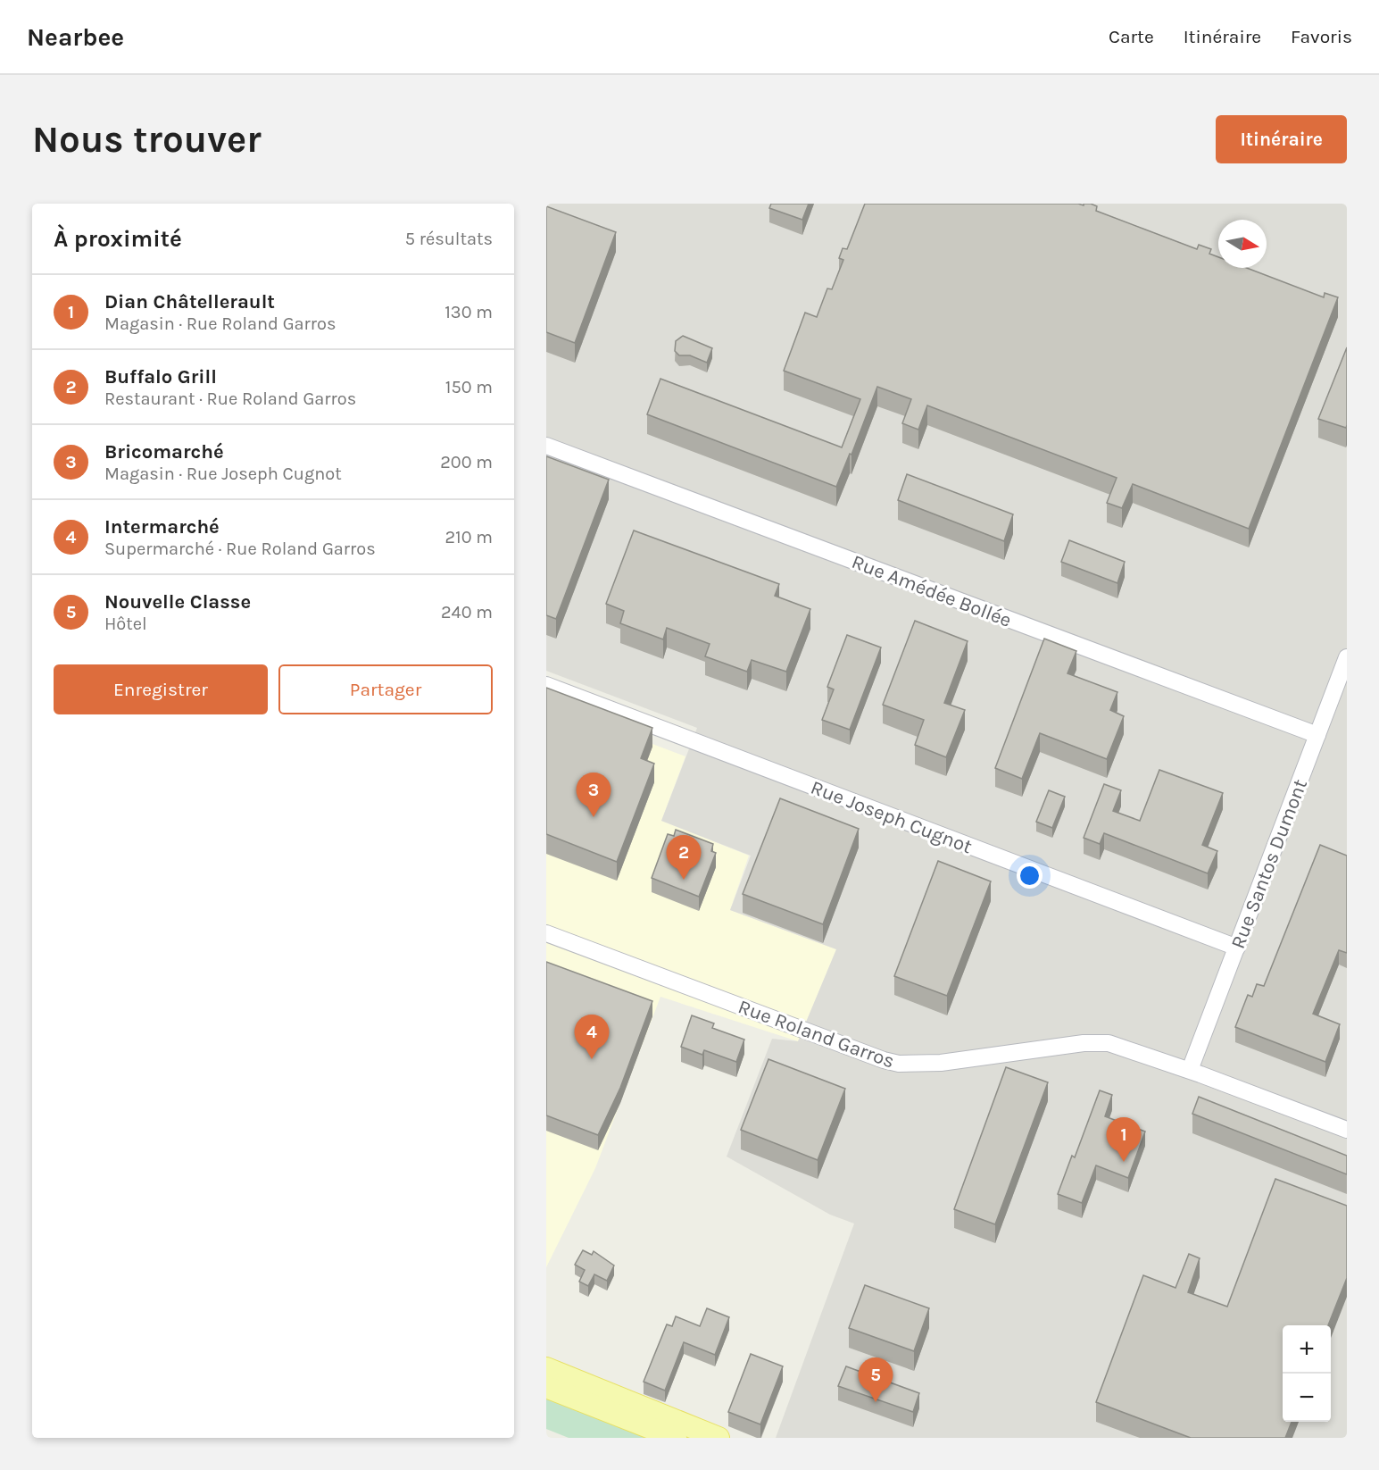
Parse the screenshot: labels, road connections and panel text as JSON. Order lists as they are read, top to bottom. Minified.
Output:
{"streets":{"street":["Rue Amédée Bollée","Rue Joseph Cugnot","Rue Santos Dumont","Rue Roland Garros"]},"crossings":[["Rue Amédée Bollée","Rue Santos Dumont"],["Rue Joseph Cugnot","Rue Santos Dumont"],["Rue Santos Dumont","Rue Roland Garros"]],"north":"right","page":{"header":"Nearbee","nav":["Carte","Itinéraire","Favoris"],"buttons":["Itinéraire",["Enregistrer","Partager"]],"title":"Nous trouver","heading":["À proximité","5 résultats"],"list":[{"mark":"1","name":"Dian Châtellerault","note":"Magasin · Rue Roland Garros","value":"130 m"},{"mark":"2","name":"Buffalo Grill","note":"Restaurant · Rue Roland Garros","value":"150 m"},{"mark":"3","name":"Bricomarché","note":"Magasin · Rue Joseph Cugnot","value":"200 m"},{"mark":"4","name":"Intermarché","note":"Supermarché · Rue Roland Garros","value":"210 m"},{"mark":"5","name":"Nouvelle Classe","note":"Hôtel","value":"240 m"}],"pins":["3","2","4","1","5"],"map_buttons":["+","−"]}}
